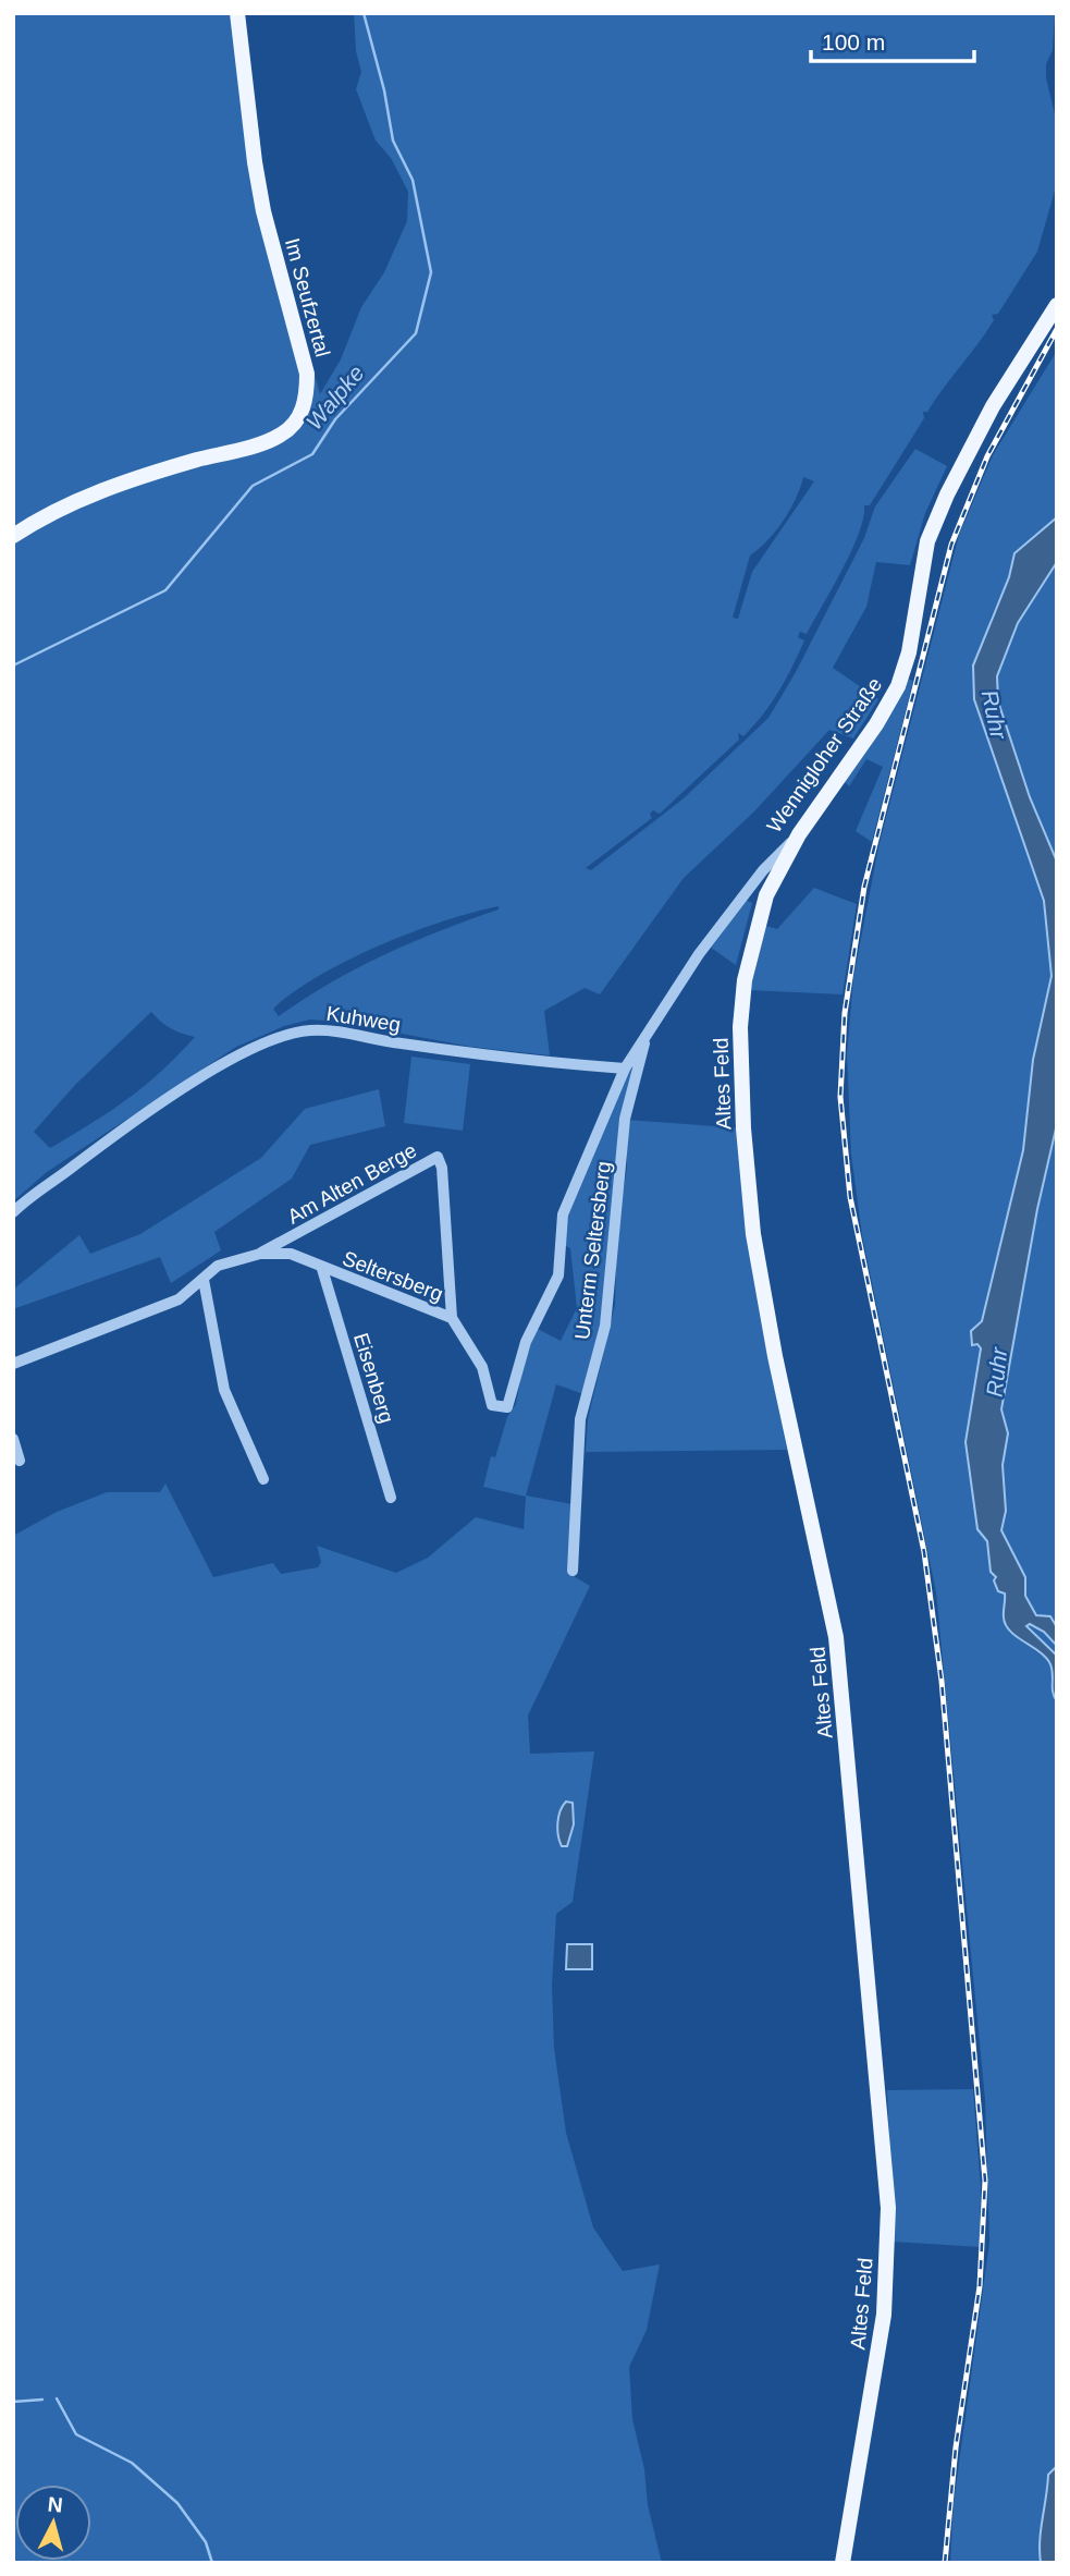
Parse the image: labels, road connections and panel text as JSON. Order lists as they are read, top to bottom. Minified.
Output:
{"streets":{"main road":["Im Seufzertal","Wennigloher Straße","Altes Feld"],"street":["Kuhweg","Am Alten Berge","Unterm Seltersberg","Seltersberg","Eisenberg"]},"crossings":[["Wennigloher Straße","Kuhweg"],["Wennigloher Straße","Altes Feld"],["Wennigloher Straße","Unterm Seltersberg"],["Wennigloher Straße","Seltersberg"],["Kuhweg","Seltersberg"],["Am Alten Berge","Seltersberg"],["Seltersberg","Eisenberg"]],"water":["Walpke","Ruhr"],"scale_bar":"100 m","north":"top"}
